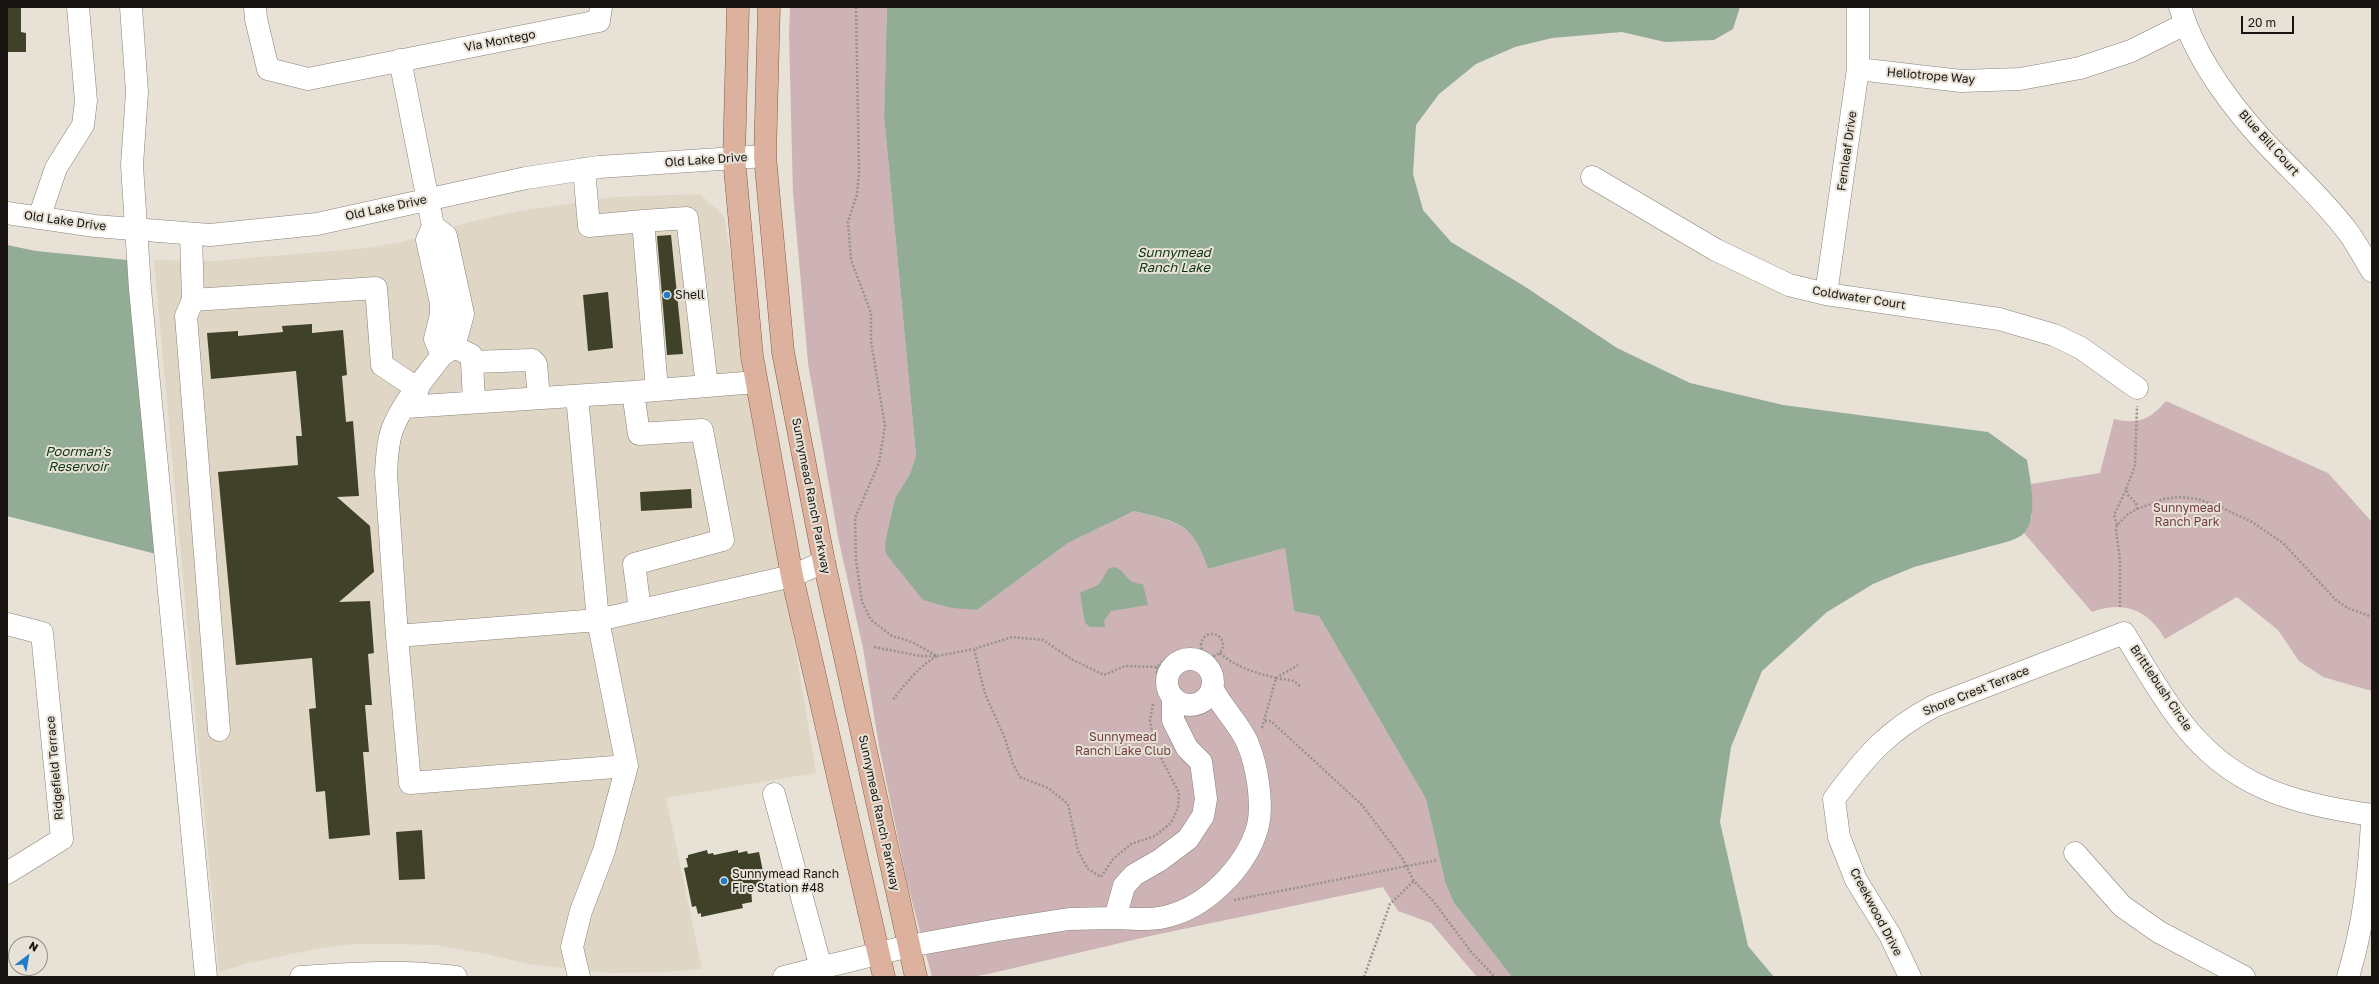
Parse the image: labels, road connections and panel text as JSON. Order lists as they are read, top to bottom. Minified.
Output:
{"streets":{"main road":["Sunnymead Ranch Parkway"],"street":["Via Montego","Heliotrope Way","Blue Bill Court","Fernleaf Drive","Old Lake Drive","Coldwater Court","Brittlebush Circle","Shore Crest Terrace","Ridgefield Terrace","Creekwood Drive"]},"crossings":[["Heliotrope Way","Blue Bill Court"],["Heliotrope Way","Fernleaf Drive"],["Fernleaf Drive","Coldwater Court"],["Old Lake Drive","Sunnymead Ranch Parkway"],["Brittlebush Circle","Shore Crest Terrace"],["Shore Crest Terrace","Creekwood Drive"]],"water":["Sunnymead Ranch Lake","Poorman's Reservoir"],"parks":["Sunnymead Ranch Park","Sunnymead Ranch Lake Club"],"places":["Shell","Sunnymead Ranch Fire Station #48"],"scale_bar":"20 m","north":"top right"}
